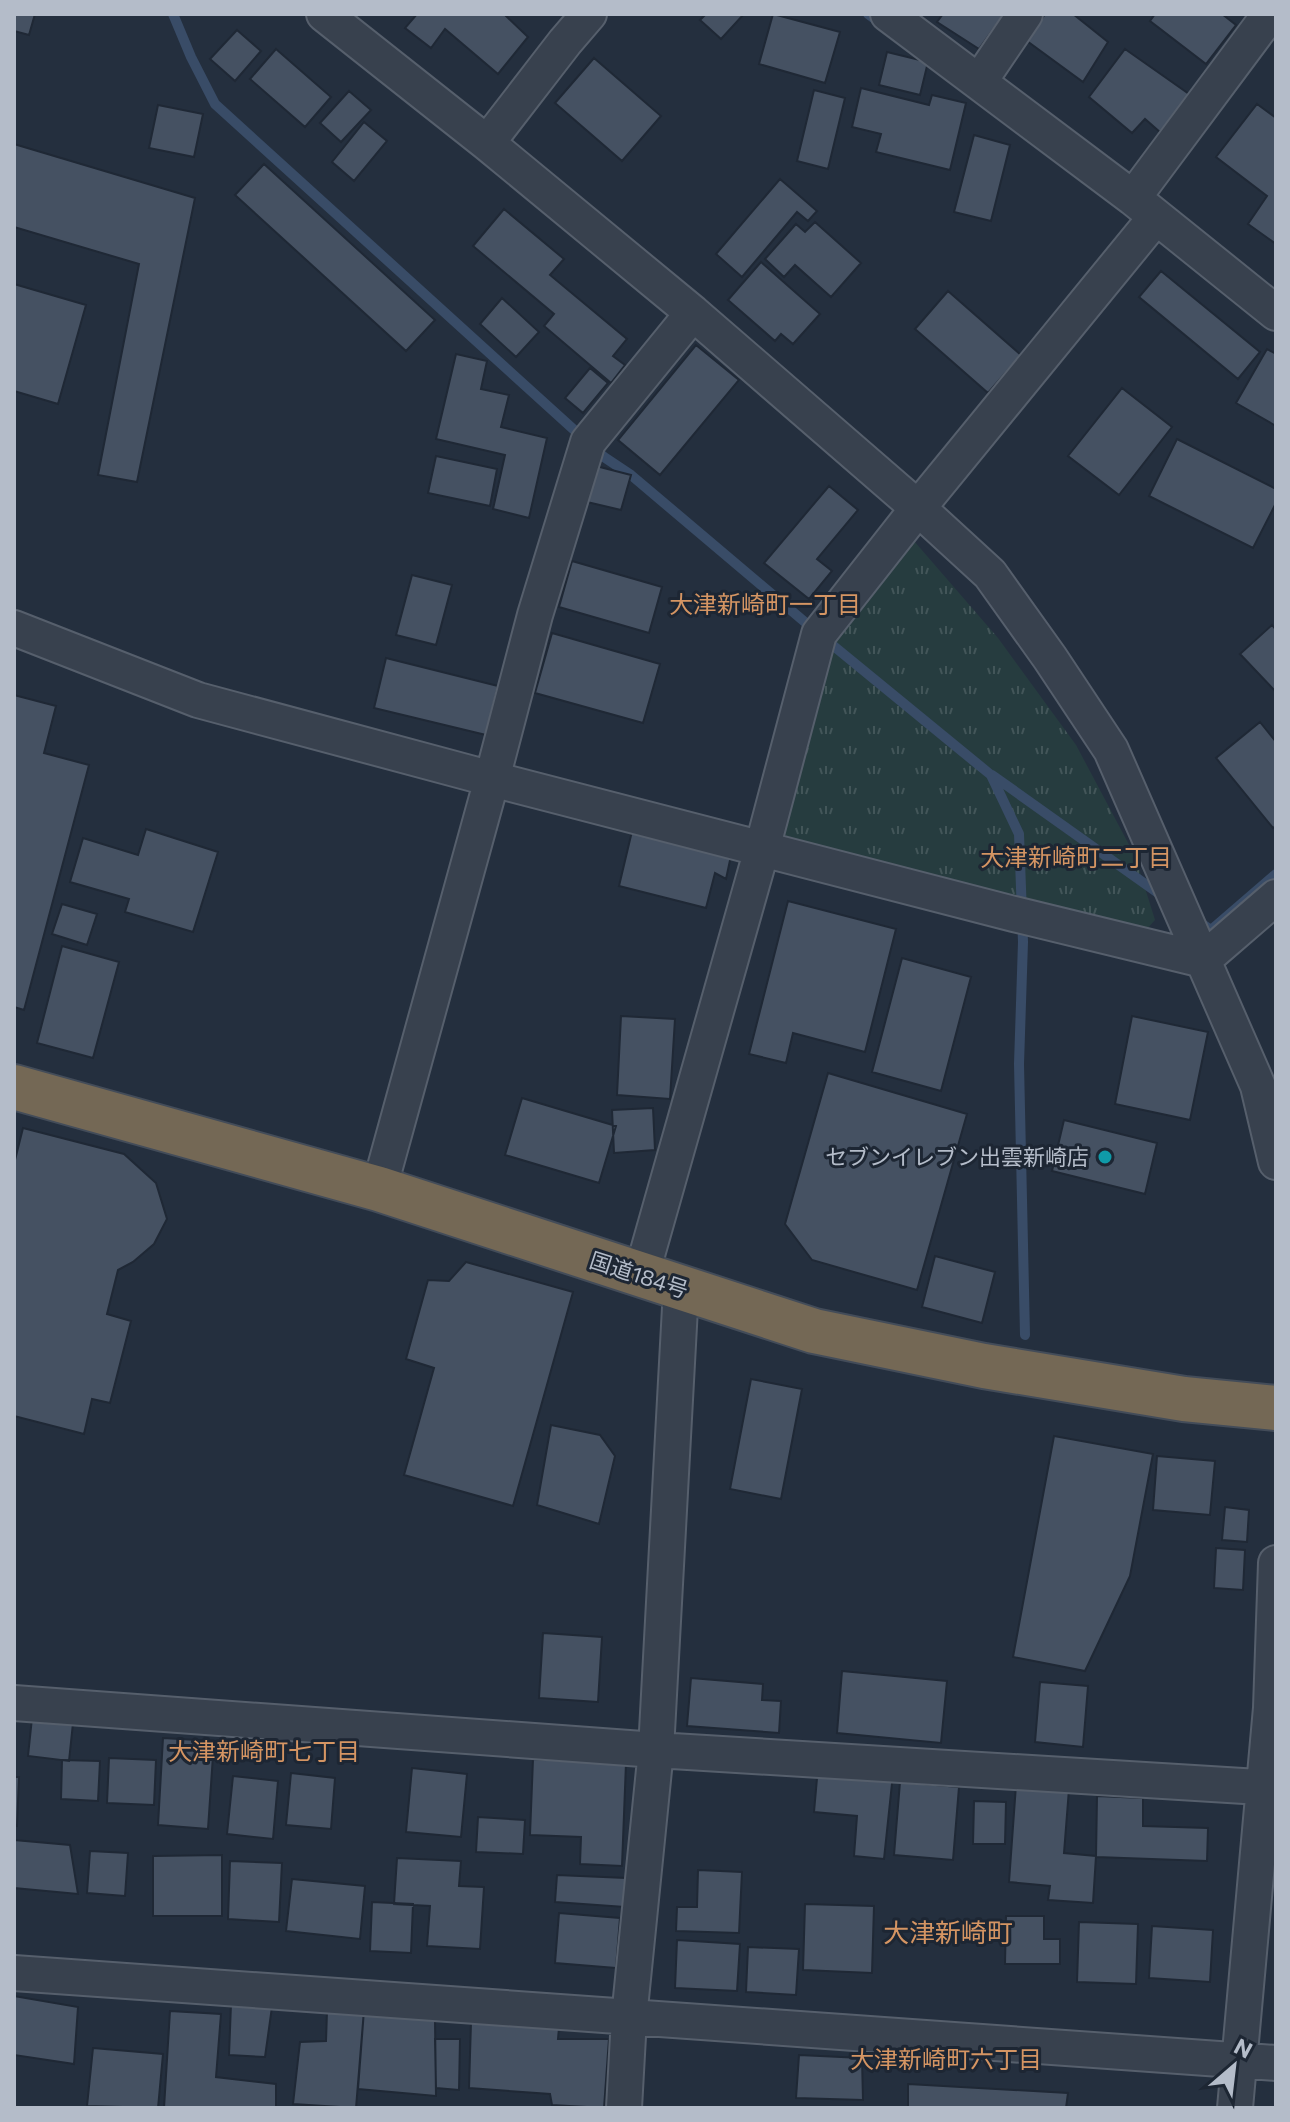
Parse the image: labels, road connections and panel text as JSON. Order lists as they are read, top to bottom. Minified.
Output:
{"streets":{"highway":["国道184号"]},"districts":["大津新崎町一丁目","大津新崎町二丁目","大津新崎町七丁目","大津新崎町","大津新崎町六丁目"],"places":["セブンイレブン出雲新崎店"],"north":"top right"}
